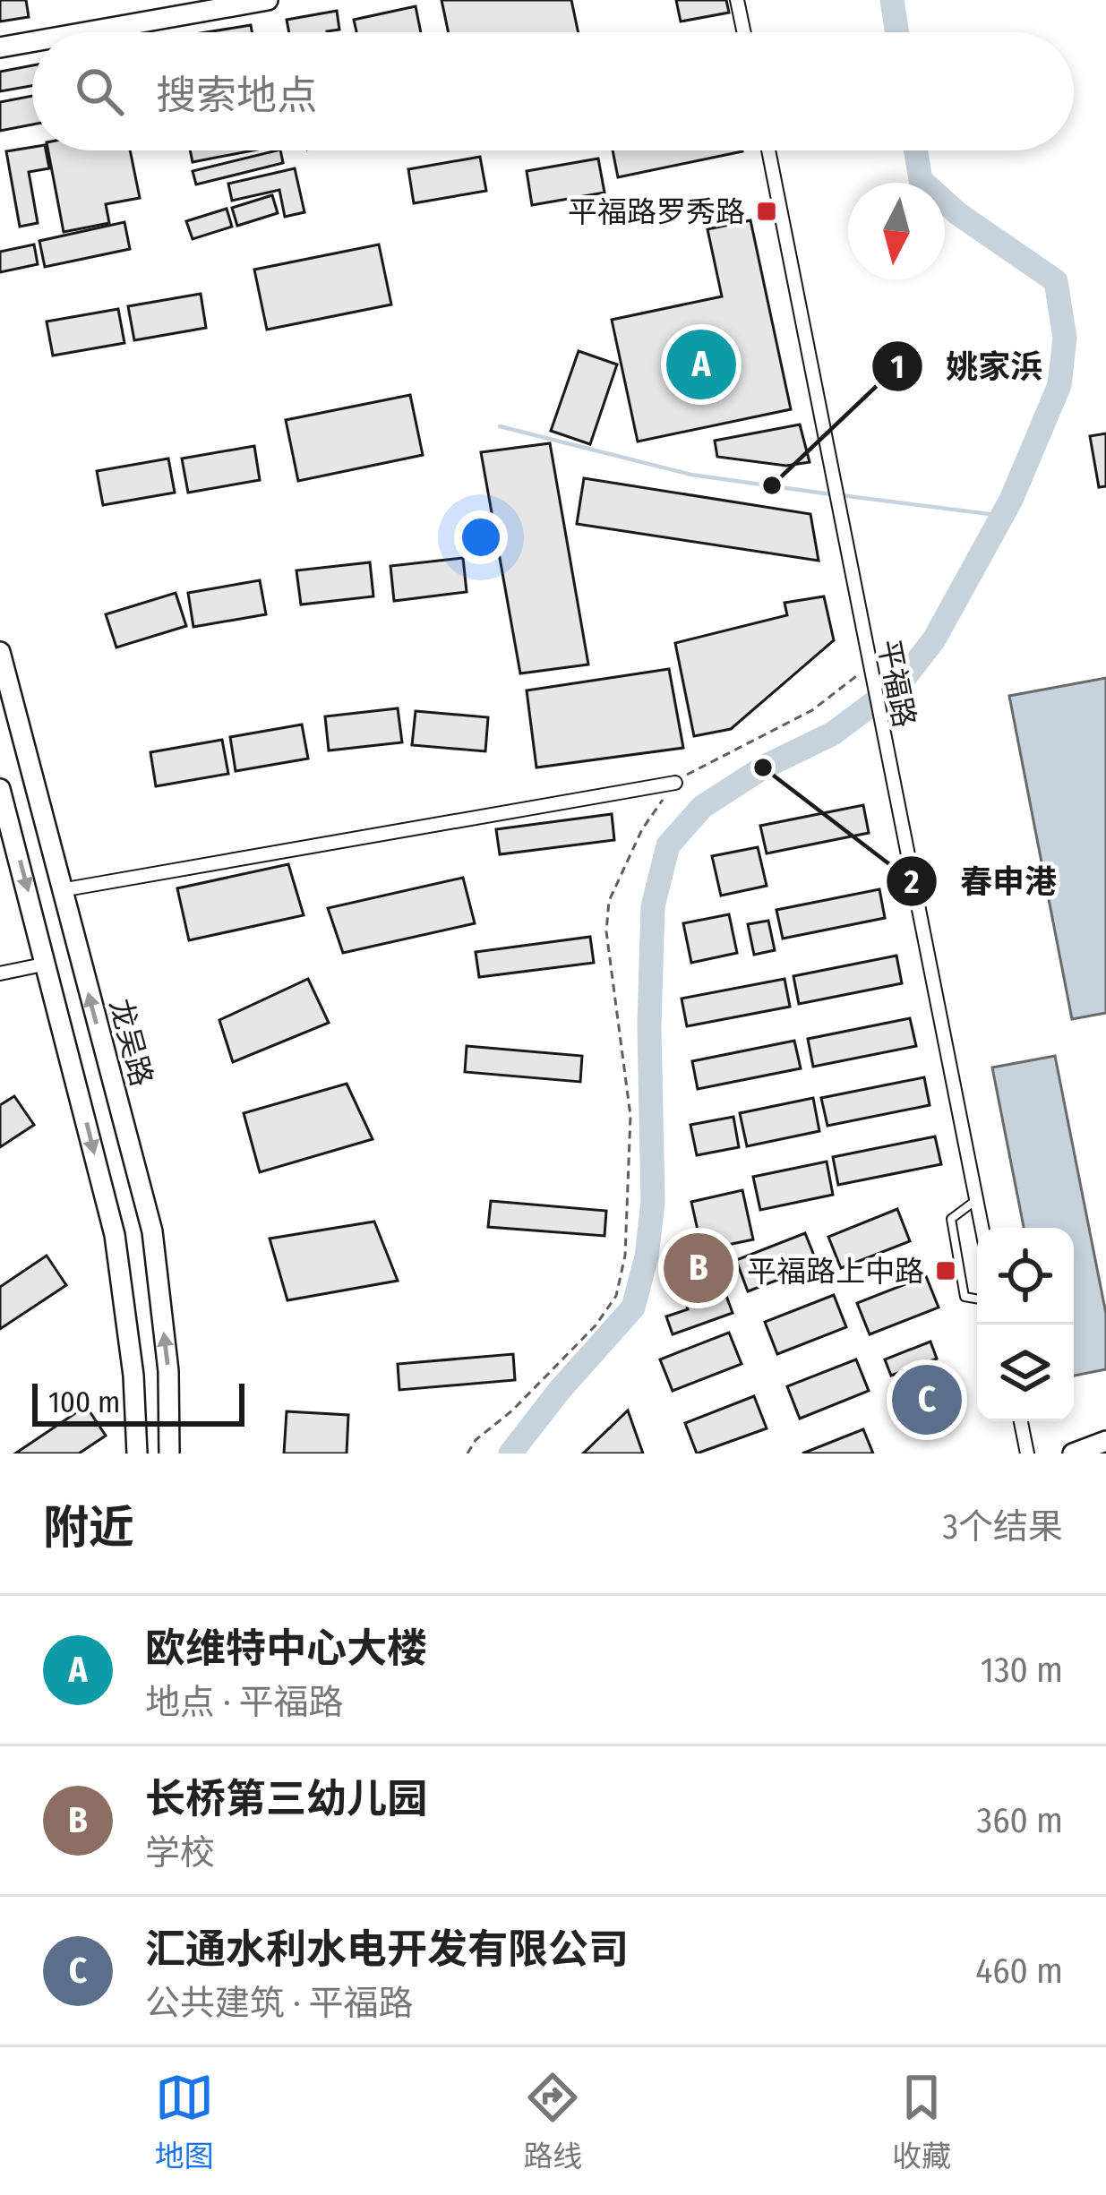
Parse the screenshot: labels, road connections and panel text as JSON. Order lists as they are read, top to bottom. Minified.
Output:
{"streets":{"main road":["龙吴路"],"street":["平福路"]},"places":{"transit":["平福路罗秀路","平福路上中路"],"other":["姚家浜","春申港"]},"scale_bar":"100 m","north":"bottom","page":{"search":"搜索地点","pins":["A","B","C"],"scale":"100 m","heading":["附近","3个结果"],"list":[{"mark":"A","name":"欧维特中心大楼","note":"地点 · 平福路","value":"130 m"},{"mark":"B","name":"长桥第三幼儿园","note":"学校","value":"360 m"},{"mark":"C","name":"汇通水利水电开发有限公司","note":"公共建筑 · 平福路","value":"460 m"}],"nav":["地图","路线","收藏"]}}
